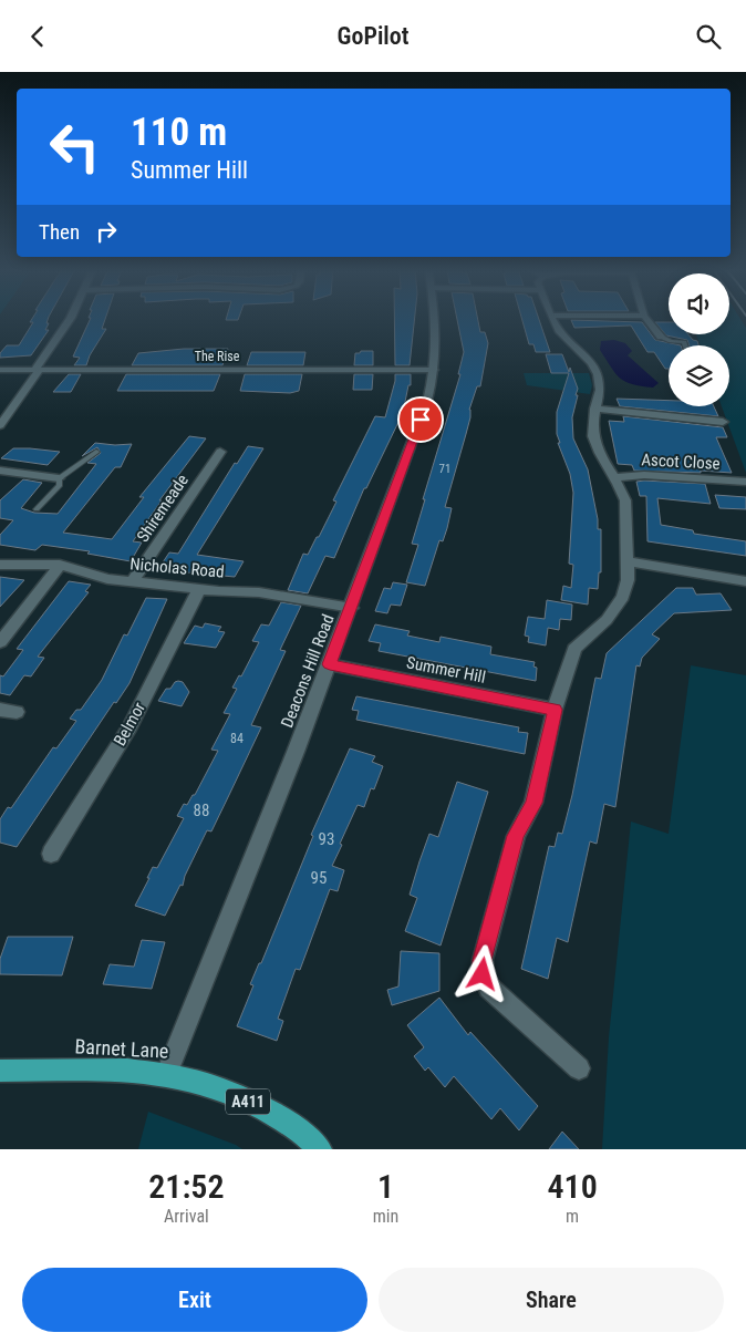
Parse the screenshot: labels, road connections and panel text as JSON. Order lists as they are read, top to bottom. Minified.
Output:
{"streets":{"main road":["Barnet Lane","A411"],"street":["The Rise","Ascot Close","Shiremeade","Nicholas Road","Summer Hill","Deacons Hill Road","Belmor"]},"crossings":[["The Rise","Deacons Hill Road"],["Shiremeade","Nicholas Road"],["Nicholas Road","Deacons Hill Road"],["Nicholas Road","Belmor"],["Summer Hill","Deacons Hill Road"],["Deacons Hill Road","Barnet Lane"]],"house_numbers":["71","84","88","93","95"],"page":{"header":"GoPilot","turn":["110 m","Summer Hill"],"then":"Then","eta":["21:52","Arrival","1","min","410","m"],"buttons":["Exit","Share"]}}
